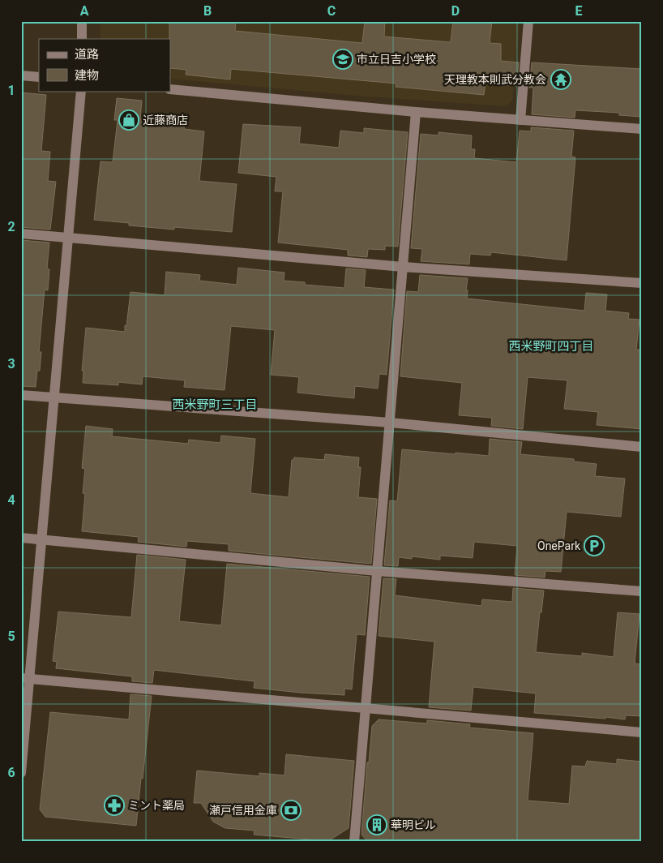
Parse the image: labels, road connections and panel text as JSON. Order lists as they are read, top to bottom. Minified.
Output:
{"districts":["西米野町四丁目","西米野町三丁目"],"places":{"school or university":["市立日吉小学校"],"temple":["天理教本則武分教会"],"shop":["近藤商店"],"parking":["OnePark"],"pharmacy":["ミント薬局"],"bank":["瀬戸信用金庫"],"building":["華明ビル"]},"legend":["道路","建物"],"grid":{"columns":["A","B","C","D","E"],"rows":["1","2","3","4","5","6"]}}
